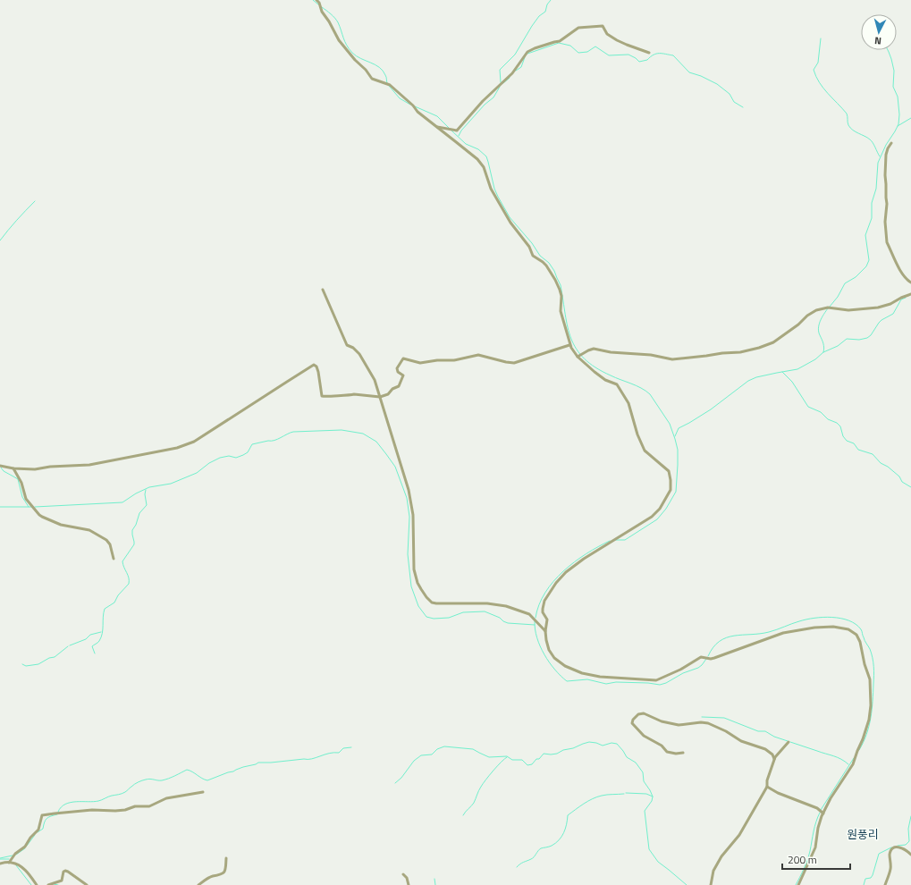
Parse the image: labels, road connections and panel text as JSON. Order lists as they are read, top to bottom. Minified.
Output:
{"districts":["원풍리"],"scale_bar":"200 m","north":"bottom"}
